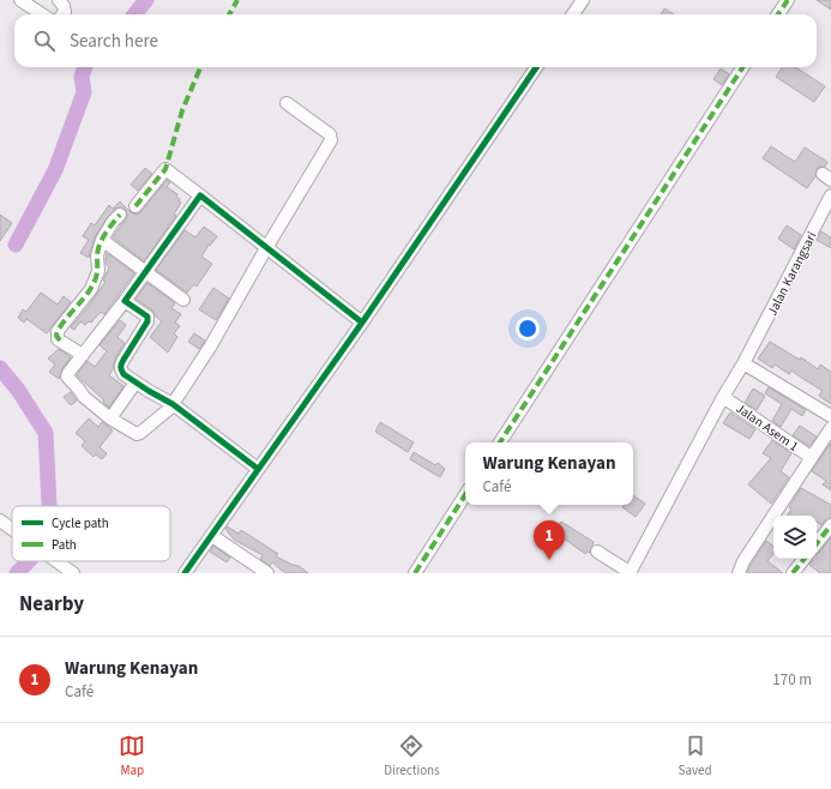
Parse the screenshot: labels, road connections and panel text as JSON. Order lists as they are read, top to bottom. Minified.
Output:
{"streets":{"street":["Jalan Karangsari","Jalan Asem 1"]},"crossings":[["Jalan Karangsari","Jalan Asem 1"]],"legend":["Cycle path","Path"],"page":{"search":"Search here","popup":["Warung Kenayan","Café"],"pins":"1","heading":"Nearby","list":[{"mark":"1","name":"Warung Kenayan","note":"Café","value":"170 m"}],"nav":["Map","Directions","Saved"]}}
